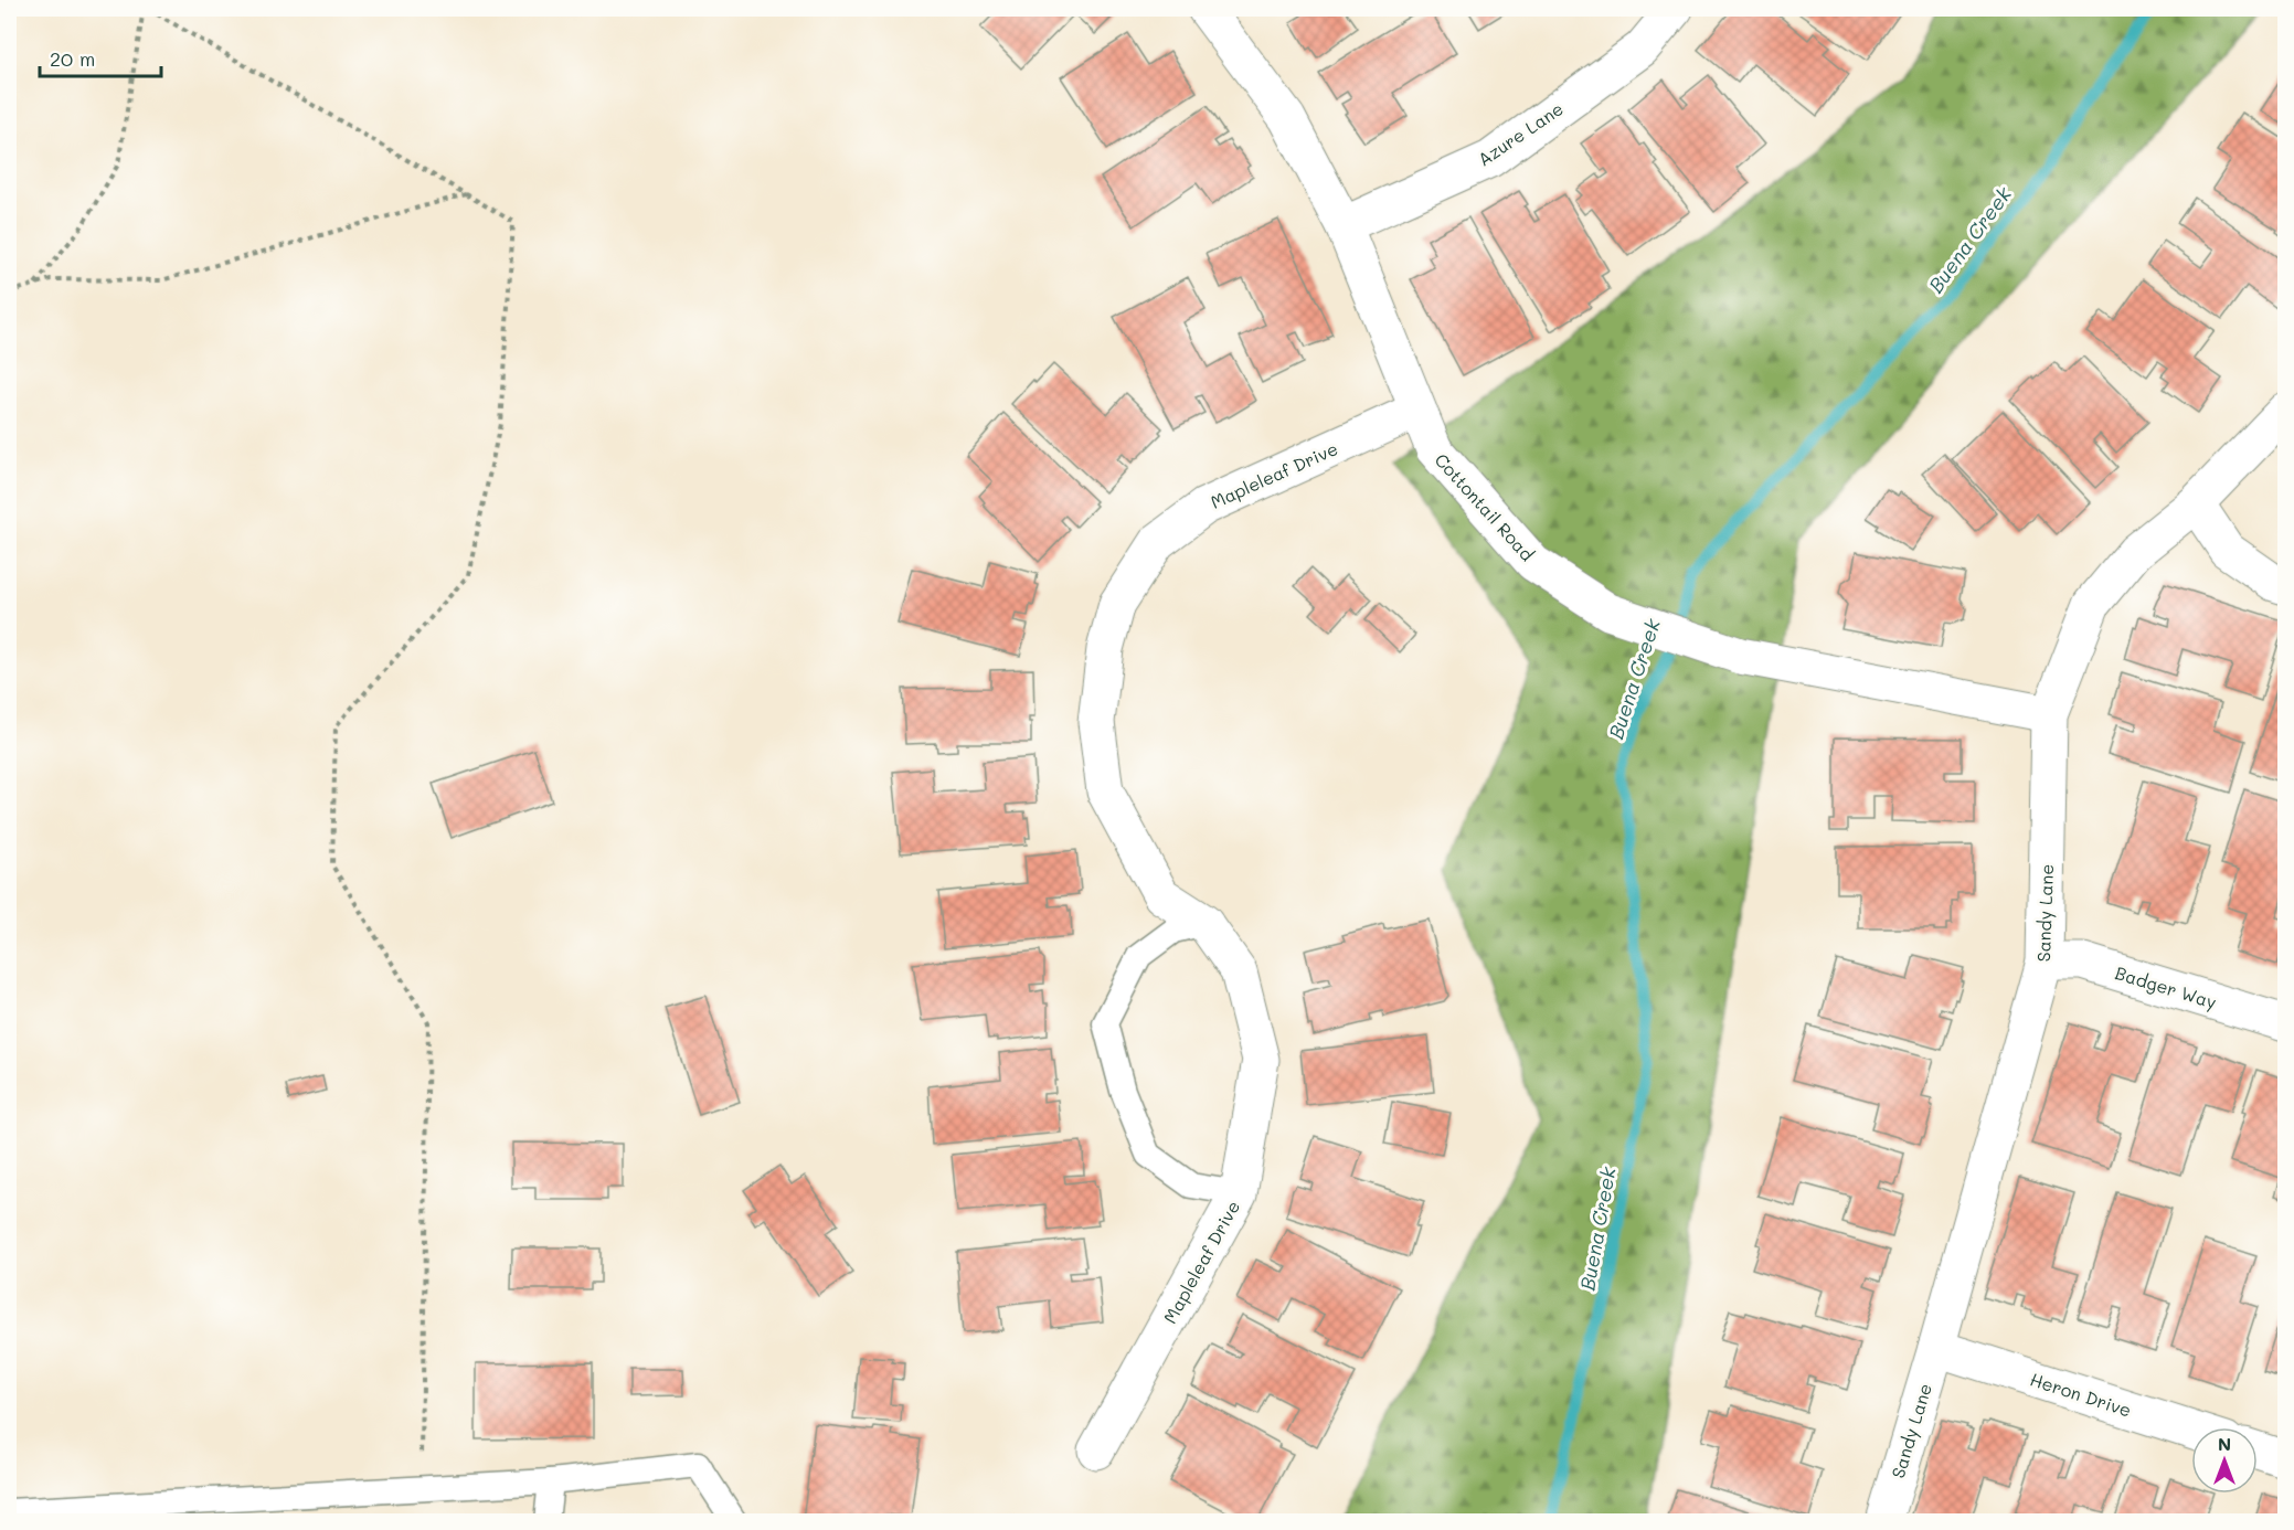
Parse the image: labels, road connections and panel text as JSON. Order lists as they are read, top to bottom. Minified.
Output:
{"streets":{"street":["Azure Lane","Mapleleaf Drive","Cottontail Road","Sandy Lane","Badger Way","Heron Drive"]},"crossings":[["Azure Lane","Cottontail Road"],["Mapleleaf Drive","Cottontail Road"],["Cottontail Road","Sandy Lane"],["Sandy Lane","Badger Way"],["Sandy Lane","Heron Drive"]],"water":["Buena Creek"],"scale_bar":"20 m","north":"top"}
